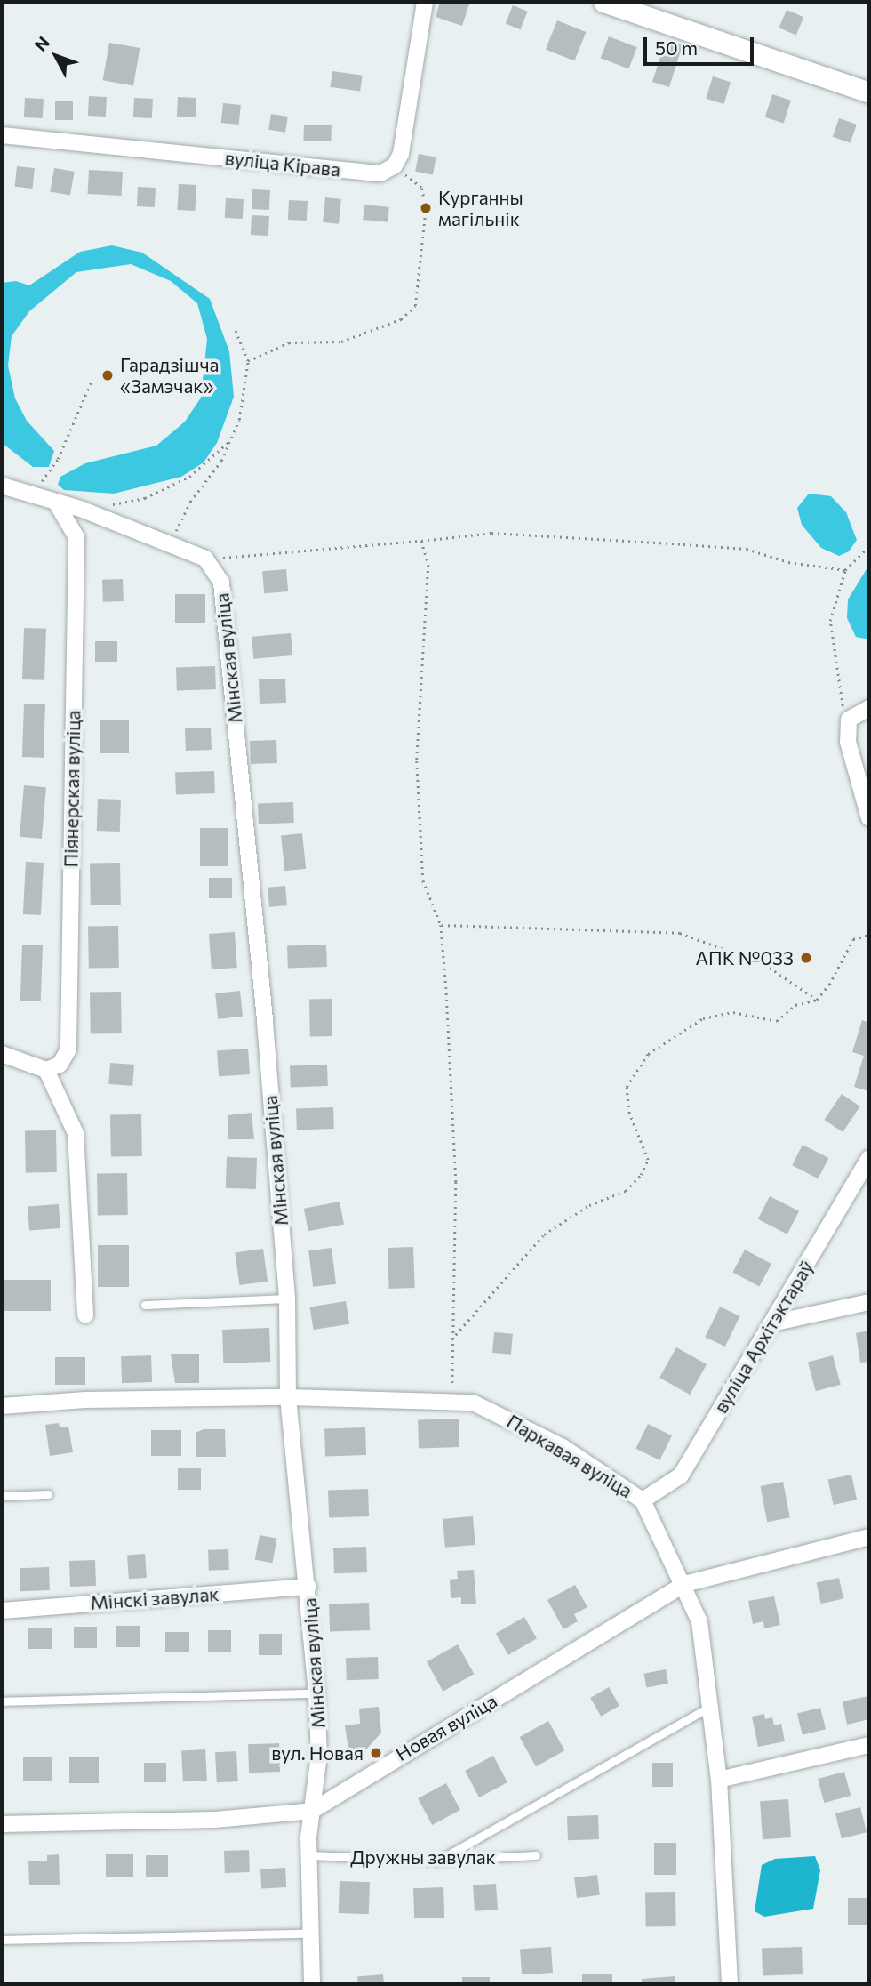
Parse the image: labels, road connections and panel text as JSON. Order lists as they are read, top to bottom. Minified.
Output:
{"streets":{"street":["вуліца Кірава","Мінская вуліца","Піянерская вуліца","вуліца Архітэктараў","Паркавая вуліца","Мінскі завулак","Новая вуліца"],"lane":["Дружны завулак"]},"crossings":[["Мінская вуліца","Паркавая вуліца"],["Мінская вуліца","Мінскі завулак"],["Мінская вуліца","Новая вуліца"],["Мінская вуліца","Дружны завулак"],["вуліца Архітэктараў","Паркавая вуліца"],["Паркавая вуліца","Новая вуліца"]],"places":["Курганны магільнік","Гарадзішча «Замэчак»","АПК №033","вул. Новая"],"scale_bar":"50 m","north":"top left"}
